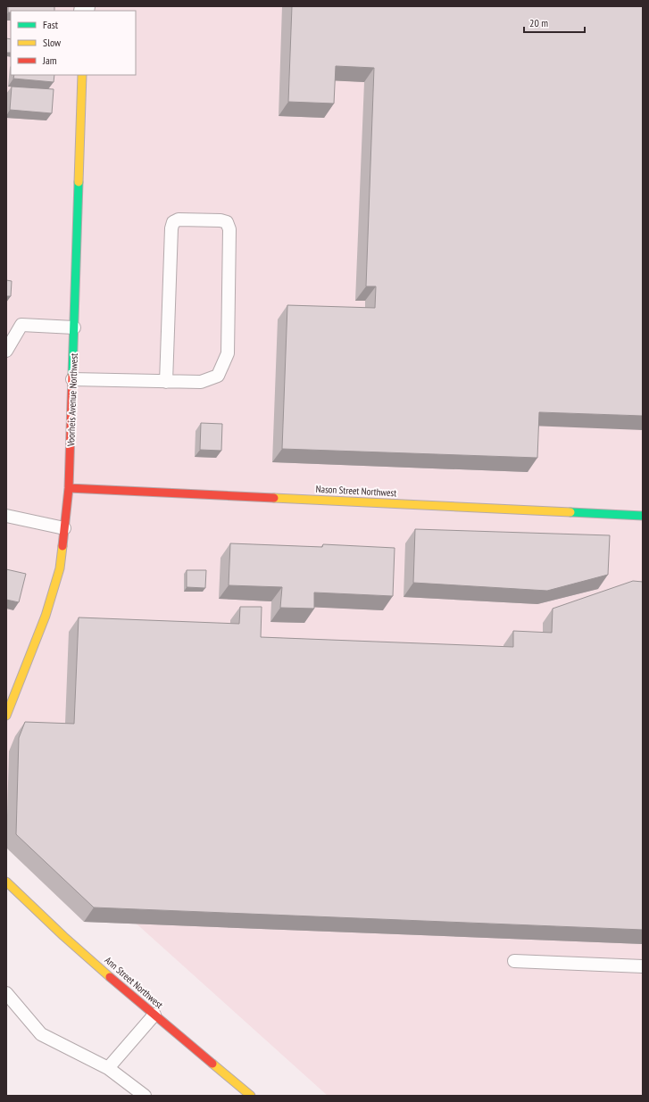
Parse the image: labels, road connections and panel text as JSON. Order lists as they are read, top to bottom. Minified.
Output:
{"streets":{"street":["Voorheis Avenue Northwest","Nason Street Northwest","Ann Street Northwest"]},"crossings":[["Voorheis Avenue Northwest","Nason Street Northwest"]],"legend":["Fast","Slow","Jam"],"scale_bar":"20 m"}
